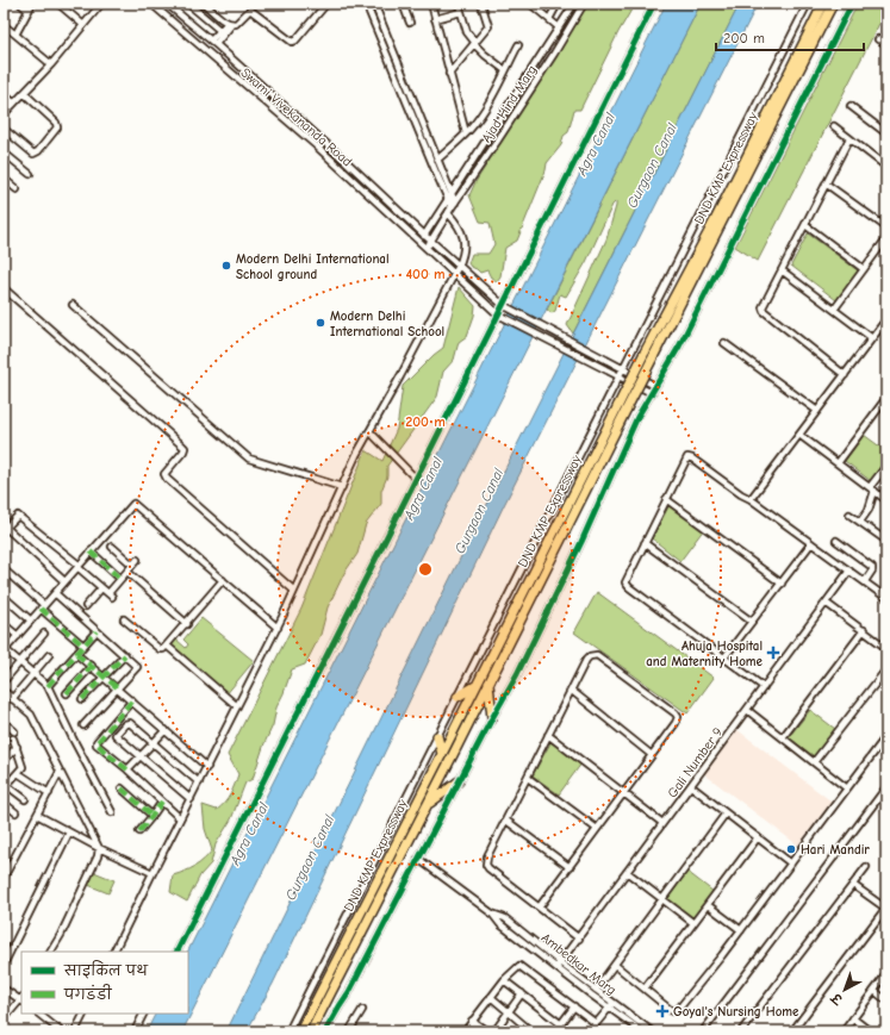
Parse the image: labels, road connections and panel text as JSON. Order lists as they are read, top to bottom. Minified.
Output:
{"streets":{"highway":["DND KMP Expressway"],"street":["Ajad Hind Marg","Swami Vivekananda Road","Gali Number 9","Ambedkar Marg"]},"crossings":[["Ajad Hind Marg","Swami Vivekananda Road"],["Gali Number 9","Ambedkar Marg"]],"water":["Agra Canal","Gurgaon Canal"],"places":{"other":["Modern Delhi International School ground","Modern Delhi International School","Hari Mandir"],"health":["Ahuja Hospital and Maternity Home","Goyal's Nursing Home"]},"legend":["साइकिल पथ","पगडंडी"],"scale_bar":"200 m","north":"bottom left","rings":["400 m","200 m"]}
